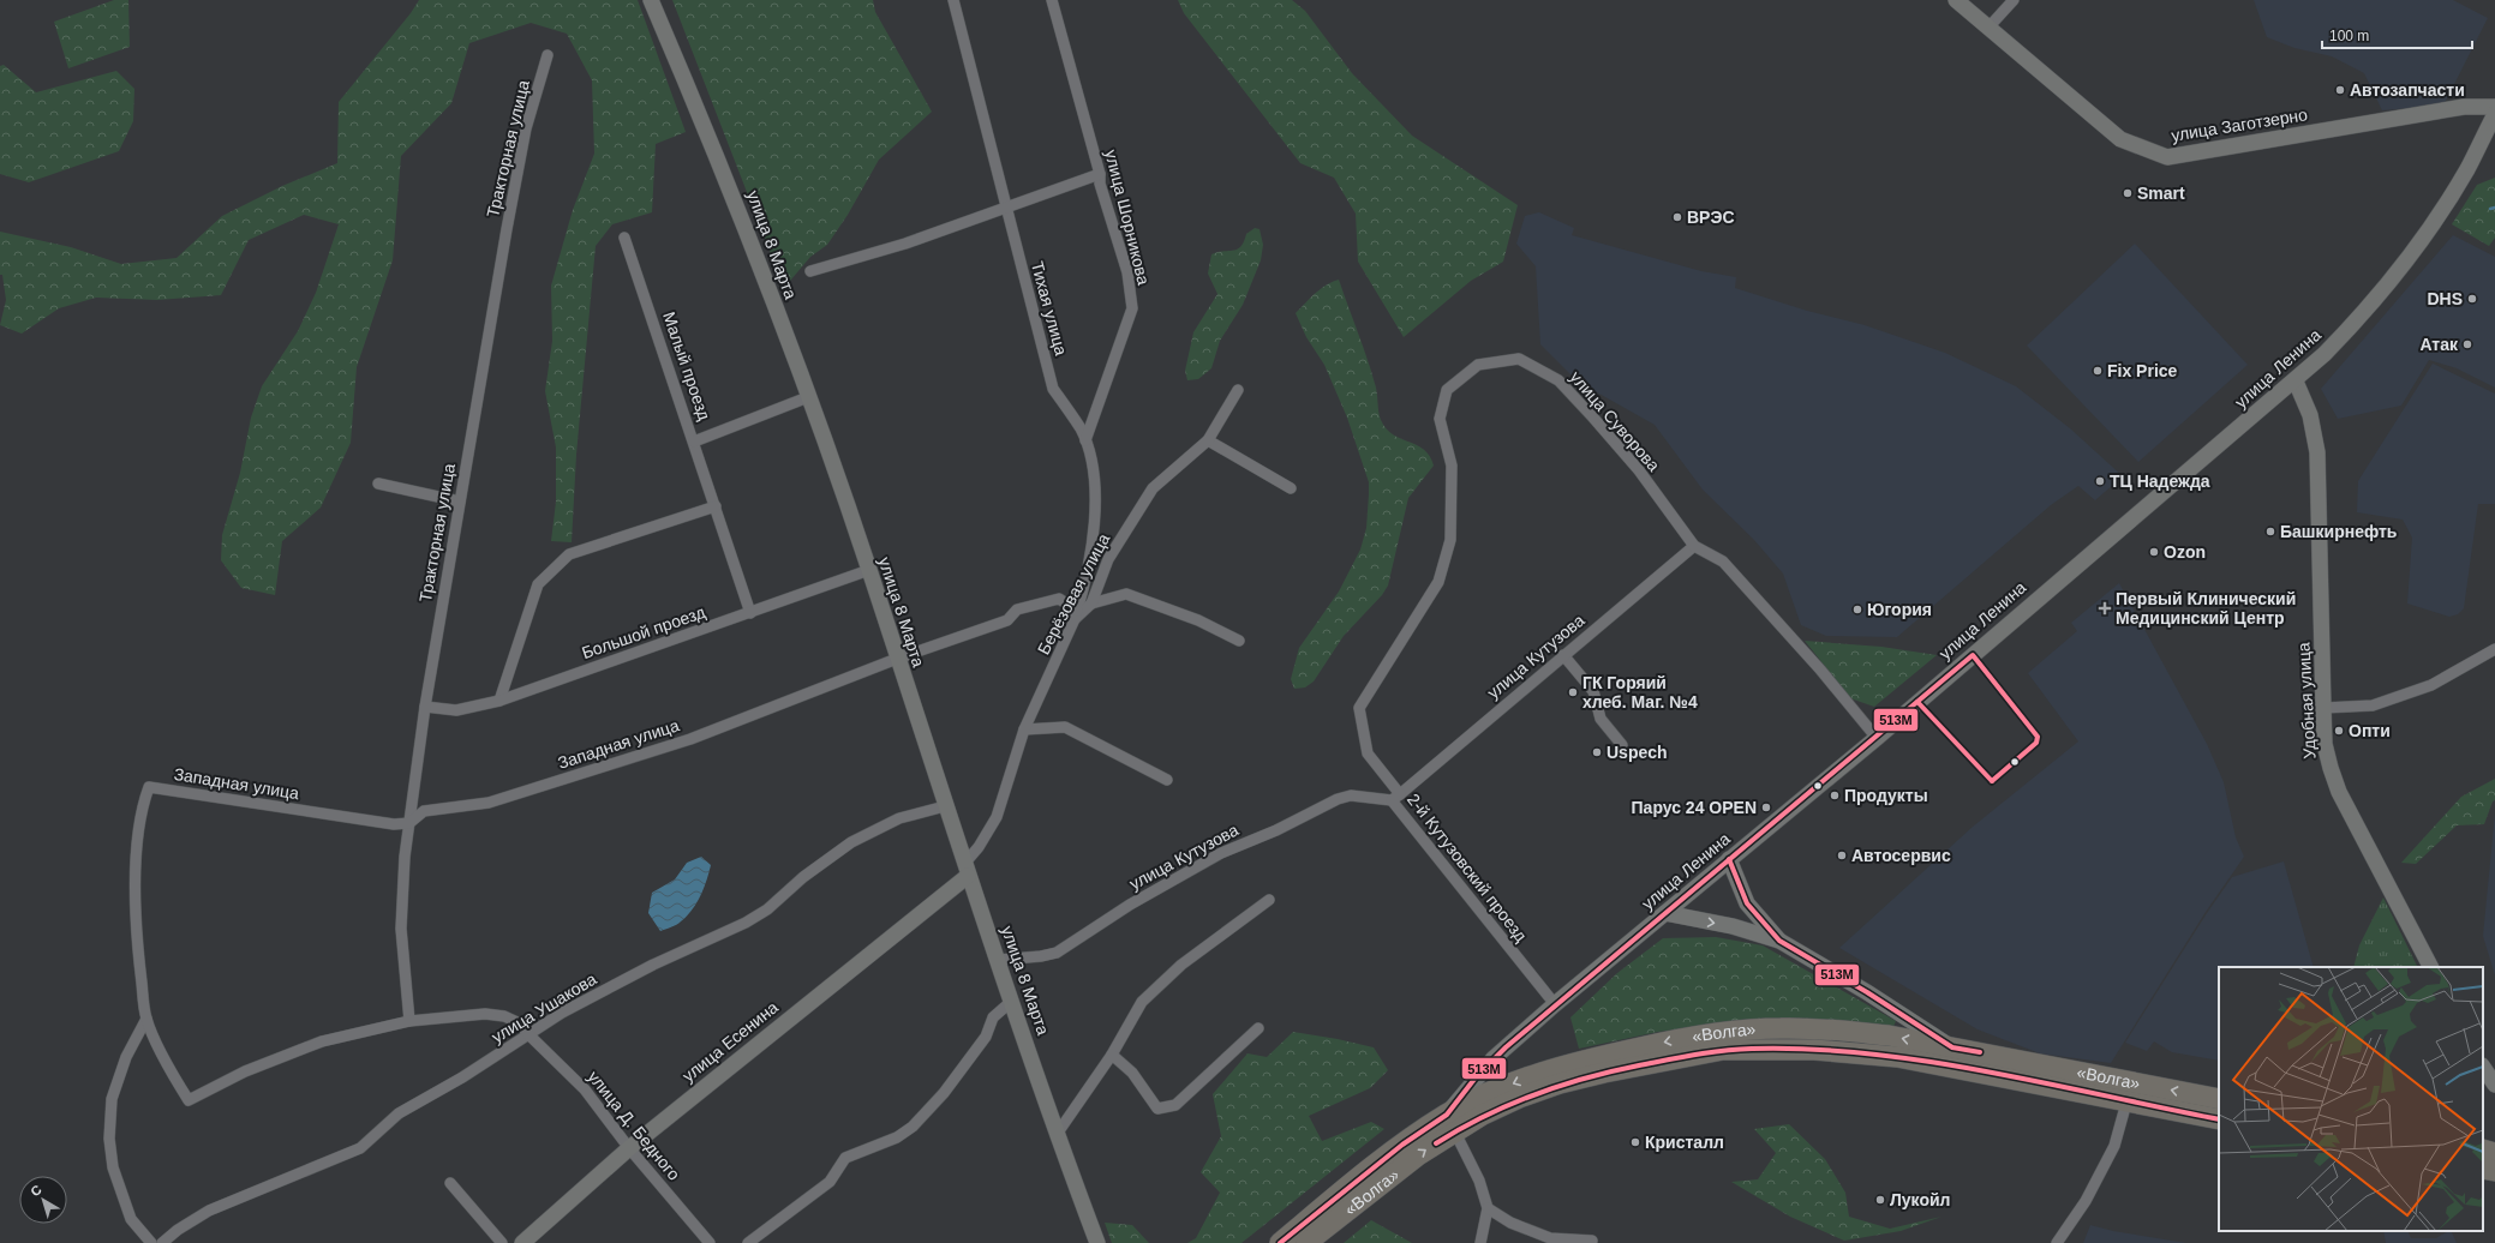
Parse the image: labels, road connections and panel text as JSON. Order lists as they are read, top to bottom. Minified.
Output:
{"streets":{"highway":["«Волга»"],"main road":["улица Заготзерно","улица 8 Марта","улица Ленина","Удобная улица","улица Есенина"],"street":["Тракторная улица","улица Шорникова","Тихая улица","Малый проезд","улица Суворова","Берёзовая улица","Большой проезд","улица Кутузова","Западная улица","2-й Кутузовский проезд","улица Ушакова","улица Д. Бедного"]},"crossings":[["Тракторная улица","Большой проезд"],["Тракторная улица","Западная улица"],["Тракторная улица","улица Д. Бедного"],["улица Шорникова","Тихая улица"],["улица 8 Марта","Берёзовая улица"],["улица 8 Марта","Большой проезд"],["улица 8 Марта","улица Кутузова"],["улица 8 Марта","Западная улица"],["улица 8 Марта","улица Ушакова"],["улица 8 Марта","улица Есенина"],["Тихая улица","Берёзовая улица"],["Тихая улица","Западная улица"],["Малый проезд","Большой проезд"],["улица Ленина","улица Суворова"],["улица Ленина","Удобная улица"],["улица Ленина","2-й Кутузовский проезд"],["улица Ленина","«Волга»"],["улица Суворова","улица Кутузова"],["улица Суворова","2-й Кутузовский проезд"],["Берёзовая улица","Западная улица"],["Берёзовая улица","улица Есенина"],["улица Кутузова","2-й Кутузовский проезд"],["Западная улица","улица Д. Бедного"],["улица Ушакова","улица Д. Бедного"],["улица Есенина","улица Д. Бедного"]],"places":{"other":["Автозапчасти","Smart","ВРЭС","DHS","Атак","Fix Price","ТЦ Надежда","Башкирнефть","Ozon","Югория","ГК Горяий хлеб. Маг. №4","Опти","Uspech","Продукты","Парус 24 OPEN","Автосервис","Кристалл","Лукойл"],"health":["Первый Клинический Медицинский Центр"]},"lines":["transit line 513М"],"scale_bar":"100 m","north":"top left"}
